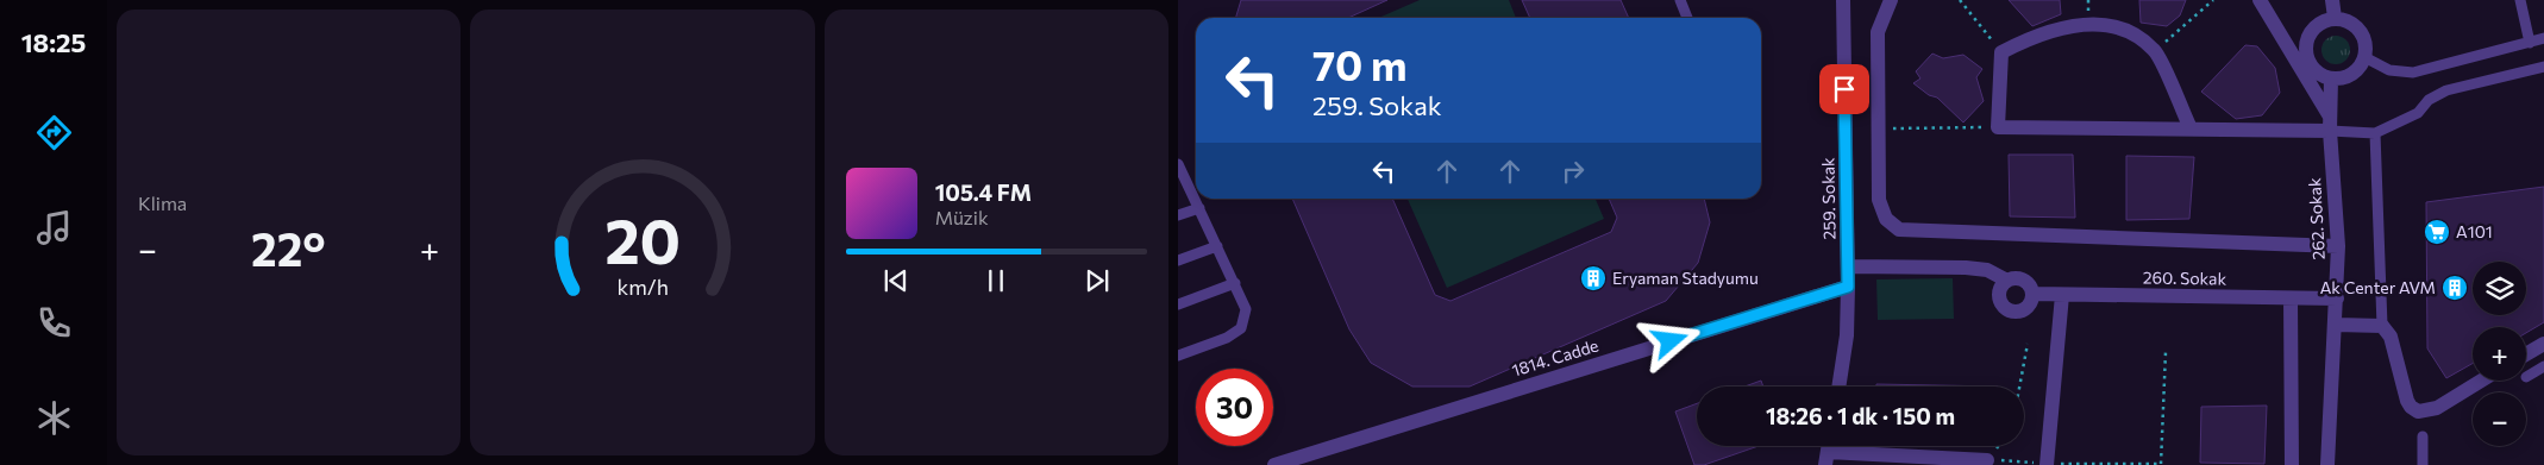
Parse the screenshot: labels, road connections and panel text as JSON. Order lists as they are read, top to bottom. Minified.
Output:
{"streets":{"street":["259. Sokak","262. Sokak","260. Sokak","1814. Cadde"]},"crossings":[["259. Sokak","1814. Cadde"],["262. Sokak","260. Sokak"]],"places":{"supermarket":["A101"],"building":["Eryaman Stadyumu","Ak Center AVM"]},"page":{"tabs":"18:25","tile":"Klima","turn":["70 m","259. Sokak"],"song":["105.4 FM","Müzik"],"heat":["−","22°","+"],"map_buttons":["+","−"],"limit":"30","trip":"18:26 · 1 dk · 150 m","gauge":["20","km/h"]}}
